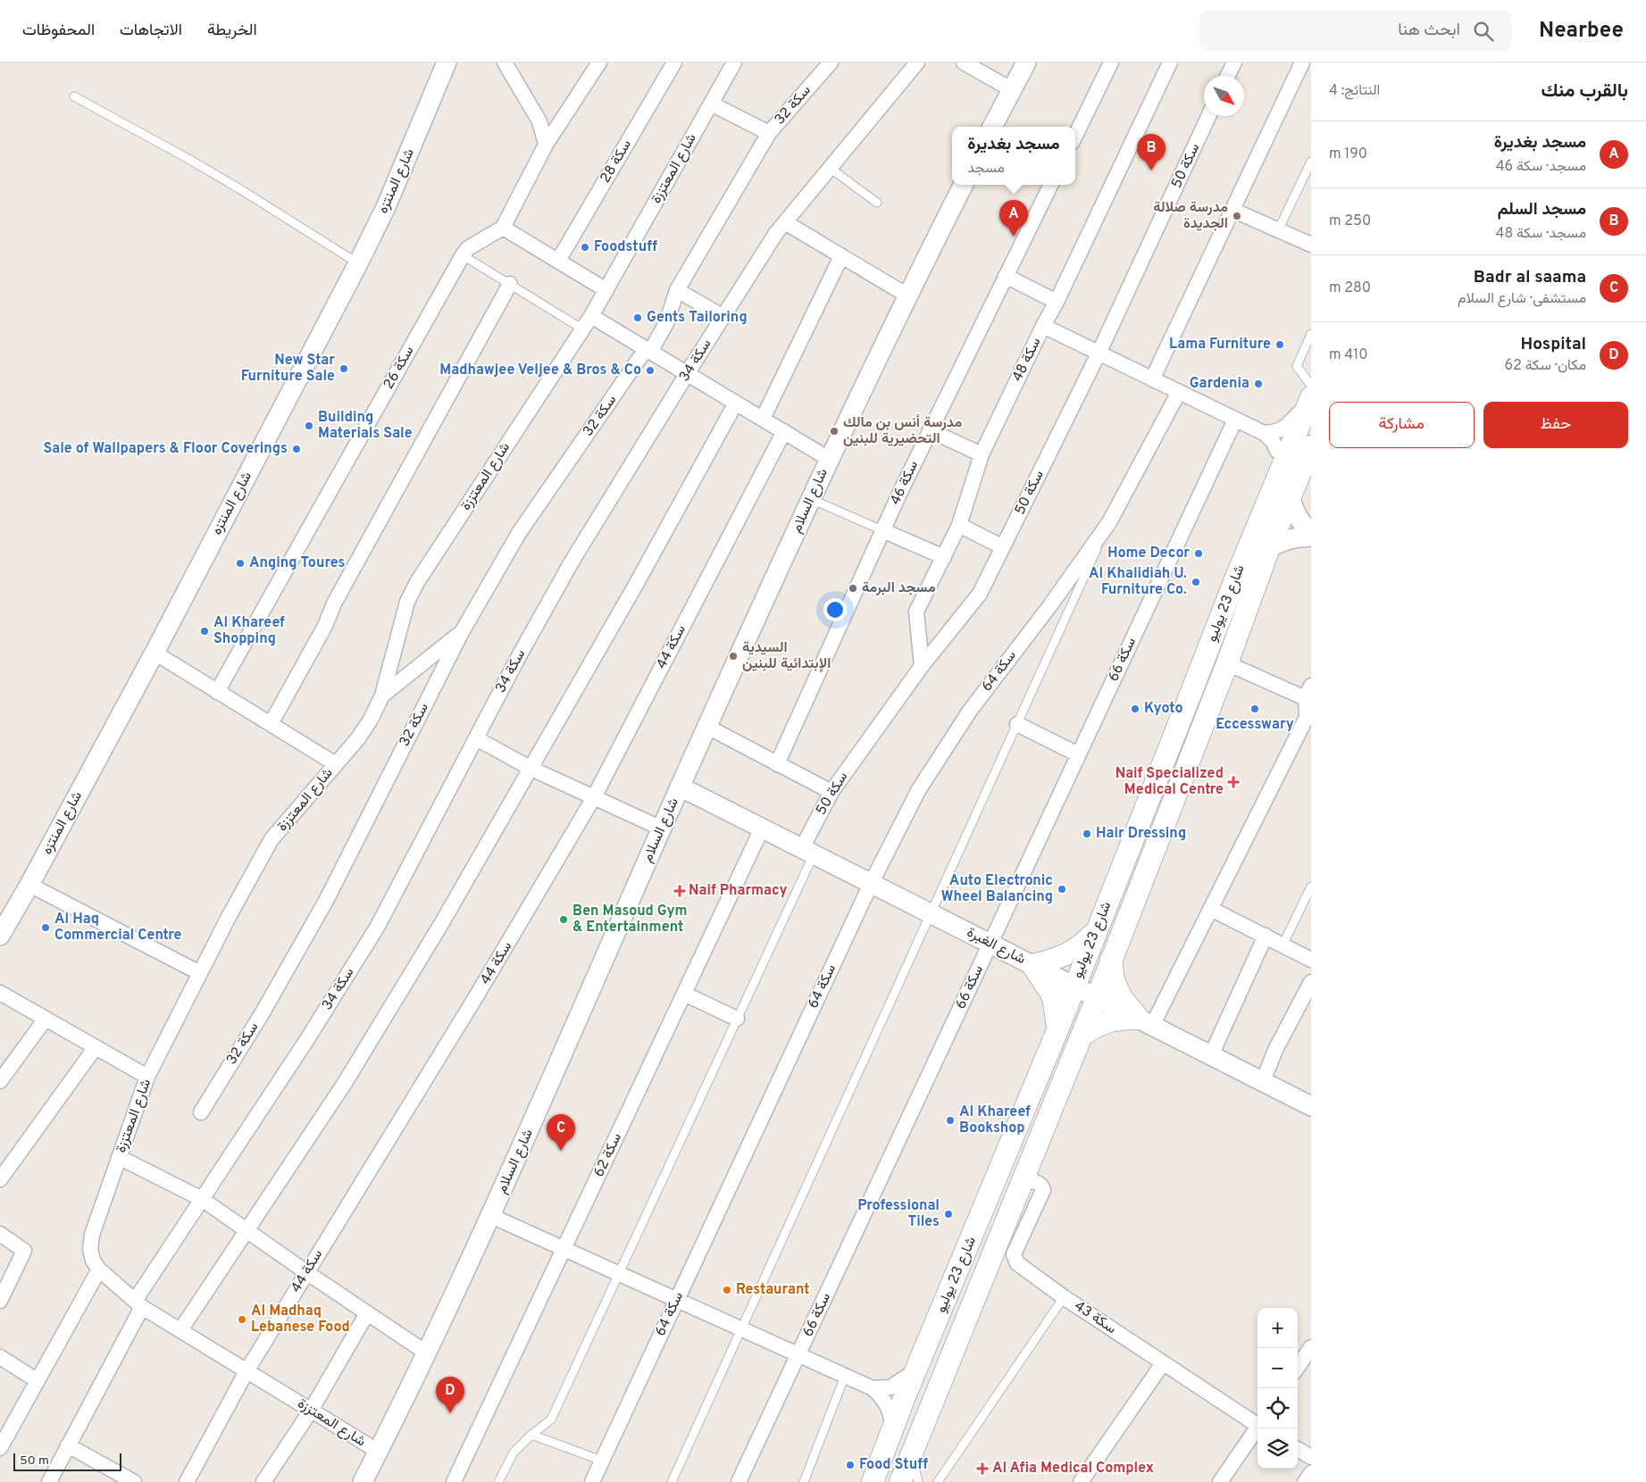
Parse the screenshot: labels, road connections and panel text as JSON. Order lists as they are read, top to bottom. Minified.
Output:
{"streets":{"main road":["شارع 23 يوليو"],"street":["سكة 32","سكة 28","سكة 50","شارع المعتززة","شارع المنتزه","سكة 48","سكة 34","سكة 26","سكة 46","شارع السلام","سكة 44","سكة 66","سكة 64","شارع الغبرة","سكة 62","سكة 43"]},"crossings":[["سكة 50","سكة 48"],["سكة 50","شارع الغبرة"],["شارع المعتززة","سكة 34"],["شارع المعتززة","شارع السلام"],["شارع المعتززة","سكة 44"],["شارع السلام","شارع الغبرة"],["شارع 23 يوليو","شارع الغبرة"],["شارع 23 يوليو","سكة 43"],["سكة 66","شارع الغبرة"],["سكة 64","شارع الغبرة"],["شارع الغبرة","سكة 62"]],"places":{"other":["مدرسة صلالة الجديدة","Foodstuff","Gents Tailoring","Lama Furniture","New Star Furniture Sale","Madhawjee Veljee & Bros & Co","Gardenia","Building Materials Sale","مدرسة أنس بن مالك التحضيرية للبنين","Sale of Wallpapers & Floor Coverings","Home Decor","Anging Toures","Al Khalidiah U. Furniture Co.","مسجد البرمة","Al Khareef Shopping","السيدية الإبتدائية للبنين","Kyoto","Eccesswary","Hair Dressing","Auto Electronic Wheel Balancing","Ben Masoud Gym & Entertainment","Al Haq Commercial Centre","Al Khareef Bookshop","Professional Tiles","Restaurant","Al Madhaq Lebanese Food","Food Stuff"],"health":["Naif Specialized Medical Centre","Naif Pharmacy","Al Afia Medical Complex"]},"scale_bar":"50 m","north":"bottom right","page":{"header":"Nearbee","search":"ابحث هنا","nav":["الخريطة","الاتجاهات","المحفوظات"],"heading":["بالقرب منك","النتائج: 4"],"list":[{"mark":"A","name":"مسجد بغديرة","note":"مسجد · سكة 46","value":"190 m"},{"mark":"B","name":"مسجد السلم","note":"مسجد · سكة 48","value":"250 m"},{"mark":"C","name":"Badr al saama","note":"مستشفى · شارع السلام","value":"280 m"},{"mark":"D","name":"Hospital","note":"مكان · سكة 62","value":"410 m"}],"popup":["مسجد بغديرة","مسجد"],"pins":["B","A","C","D"],"buttons":["حفظ","مشاركة"],"map_buttons":["+","−"],"scale":"50 m"}}
